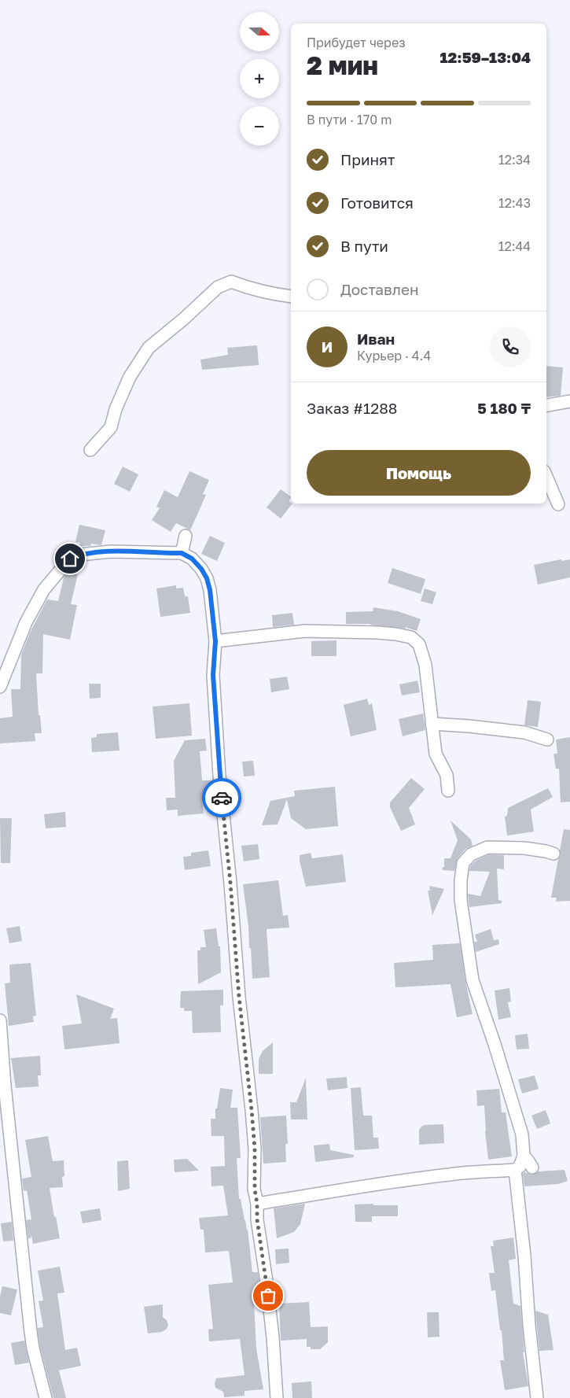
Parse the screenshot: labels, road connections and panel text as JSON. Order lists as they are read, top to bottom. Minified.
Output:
{"north":"right","page":{"map_buttons":["+","−"],"heading":["2 мин","Прибудет через","12:59–13:04"],"panel":["Иван","Курьер · 4.4","Заказ #1288","5 180 ₸"],"bar":"В пути · 170 m","list":[["Принят","12:34"],["Готовится","12:43"],["В пути","12:44"],"Доставлен"],"round":"И","buttons":"Помощь"}}
